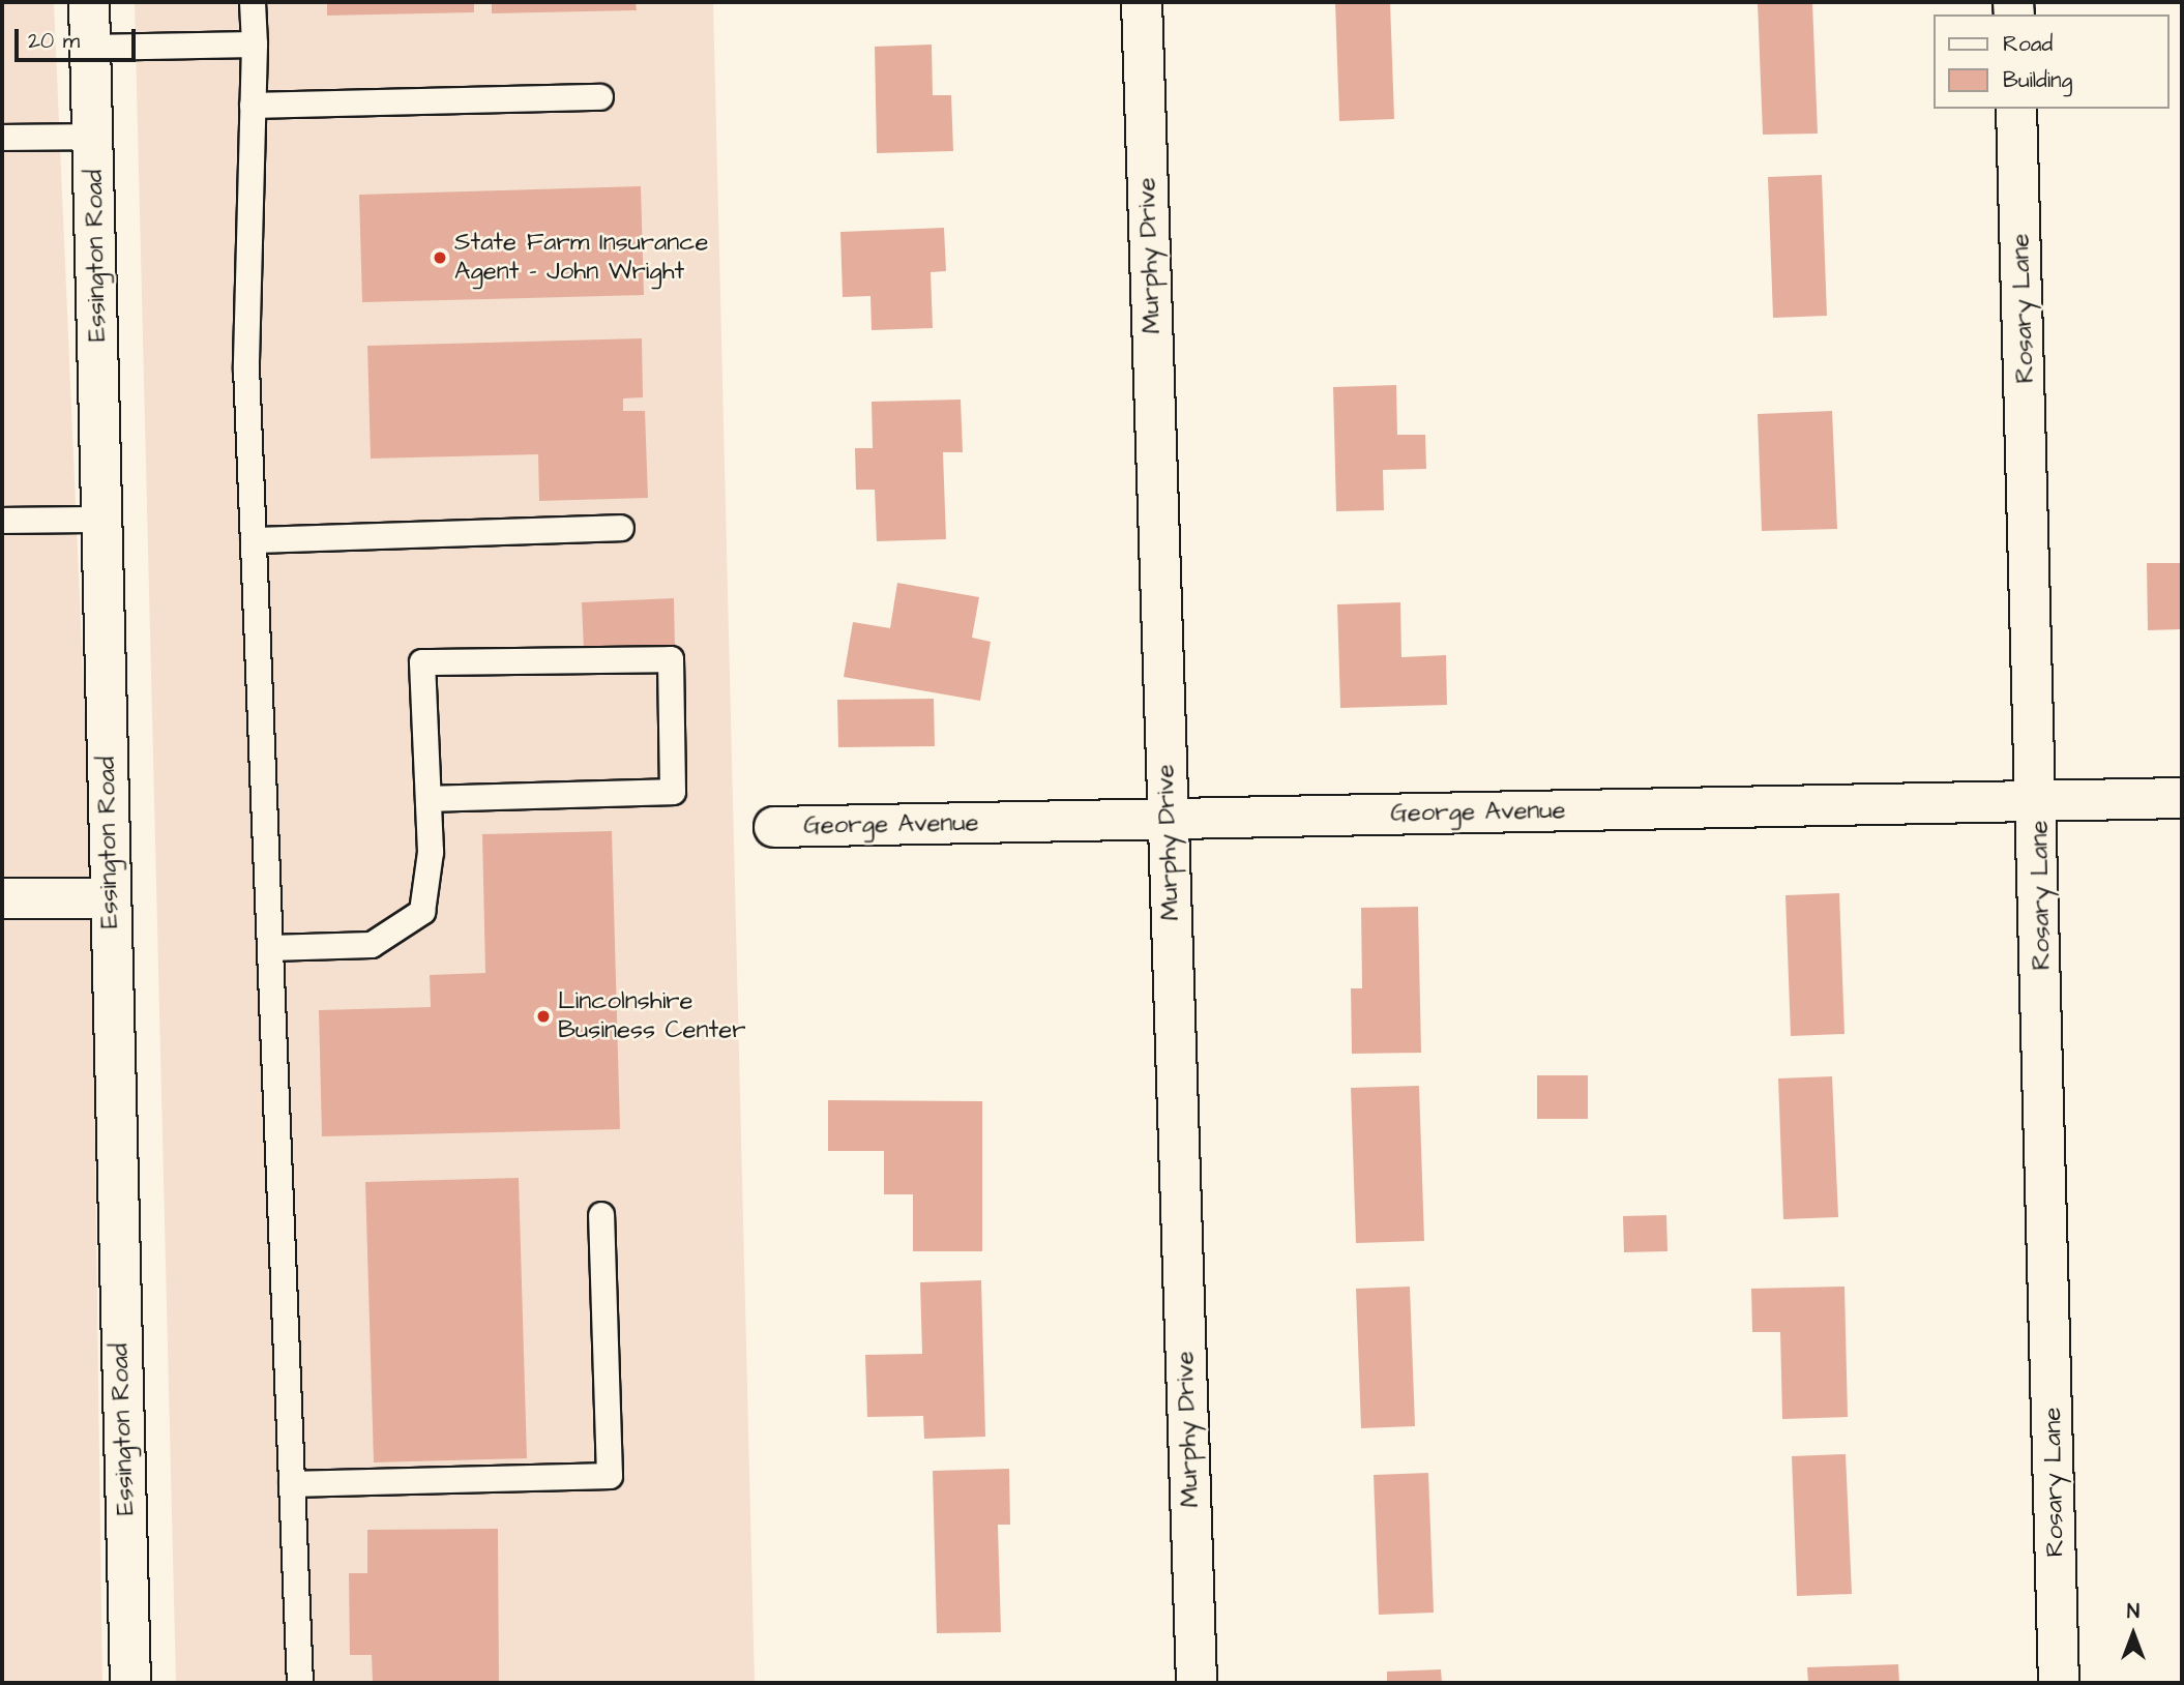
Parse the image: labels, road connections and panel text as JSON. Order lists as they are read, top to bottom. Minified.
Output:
{"streets":{"street":["Essington Road","Murphy Drive","Rosary Lane","George Avenue"]},"crossings":[["Murphy Drive","George Avenue"],["Rosary Lane","George Avenue"]],"places":["State Farm Insurance Agent - John Wright","Lincolnshire Business Center"],"legend":["Road","Building"],"scale_bar":"20 m","north":"top"}
